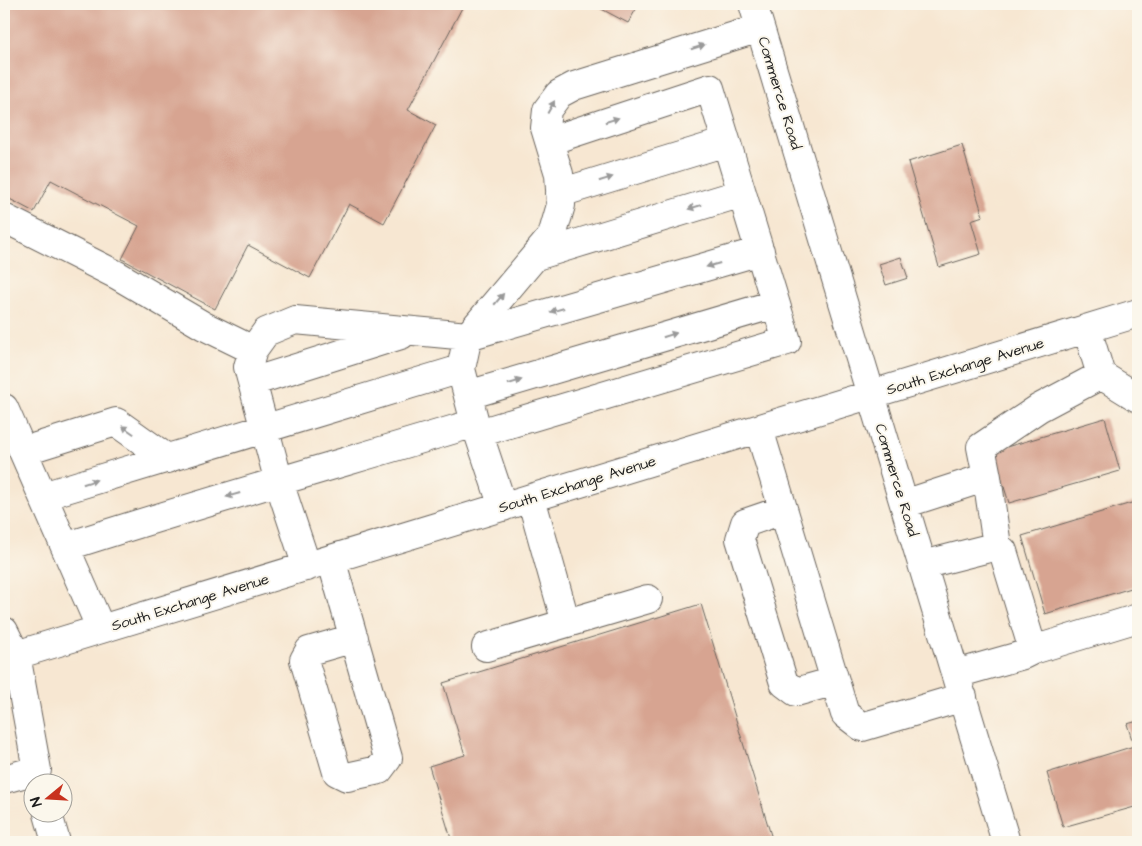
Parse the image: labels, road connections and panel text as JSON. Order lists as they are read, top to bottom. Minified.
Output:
{"streets":{"street":["Commerce Road","South Exchange Avenue"]},"crossings":[["Commerce Road","South Exchange Avenue"]],"north":"left"}
